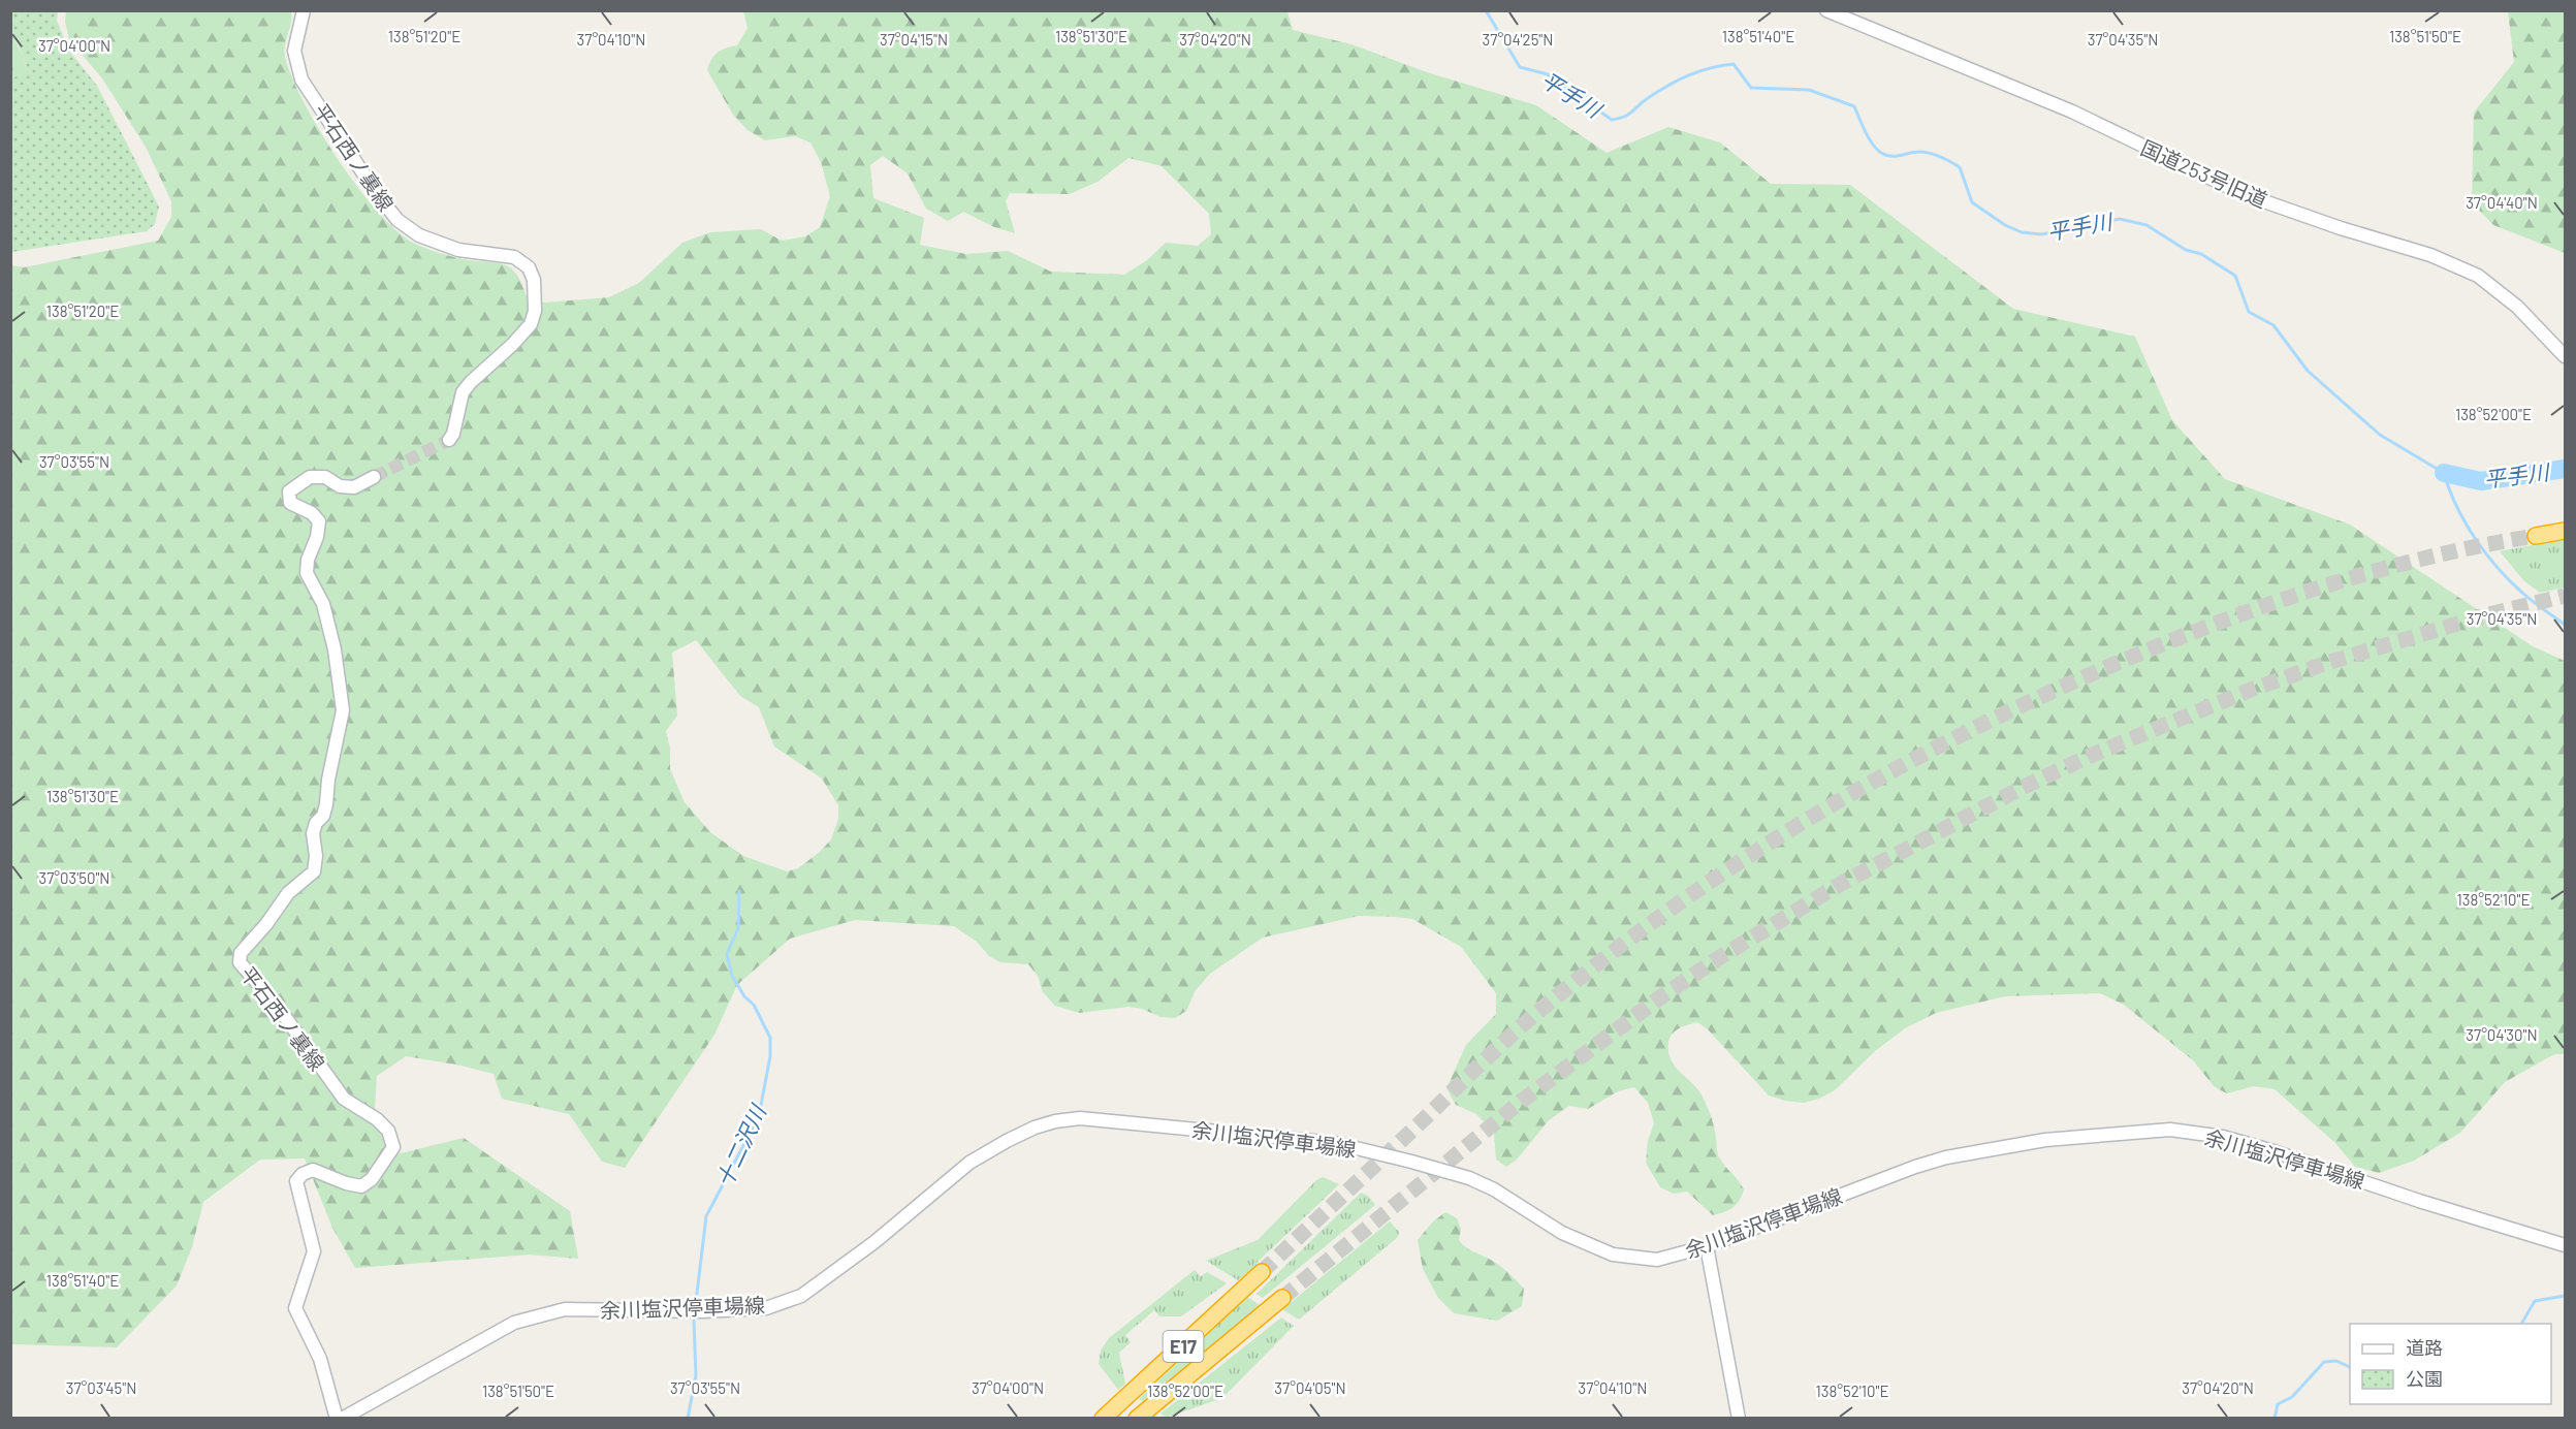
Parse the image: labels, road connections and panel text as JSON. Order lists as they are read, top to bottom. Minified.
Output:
{"streets":{"highway":["E17"],"main road":["平石西ノ裏線","国道253号旧道","余川塩沢停車場線"]},"crossings":[["平石西ノ裏線","余川塩沢停車場線"]],"water":["平手川","十二沢川"],"legend":["道路","公園"],"coordinates":["138°51'40\"E","138°51'50\"E","138°51'20\"E","138°51'30\"E","37°04'15\"N","37°04'25\"N","37°04'35\"N","37°04'10\"N","37°04'20\"N","37°04'00\"N","37°04'40\"N","138°52'00\"E","37°03'55\"N","37°03'50\"N","138°52'10\"E","37°04'30\"N","37°03'45\"N","37°04'05\"N"]}
